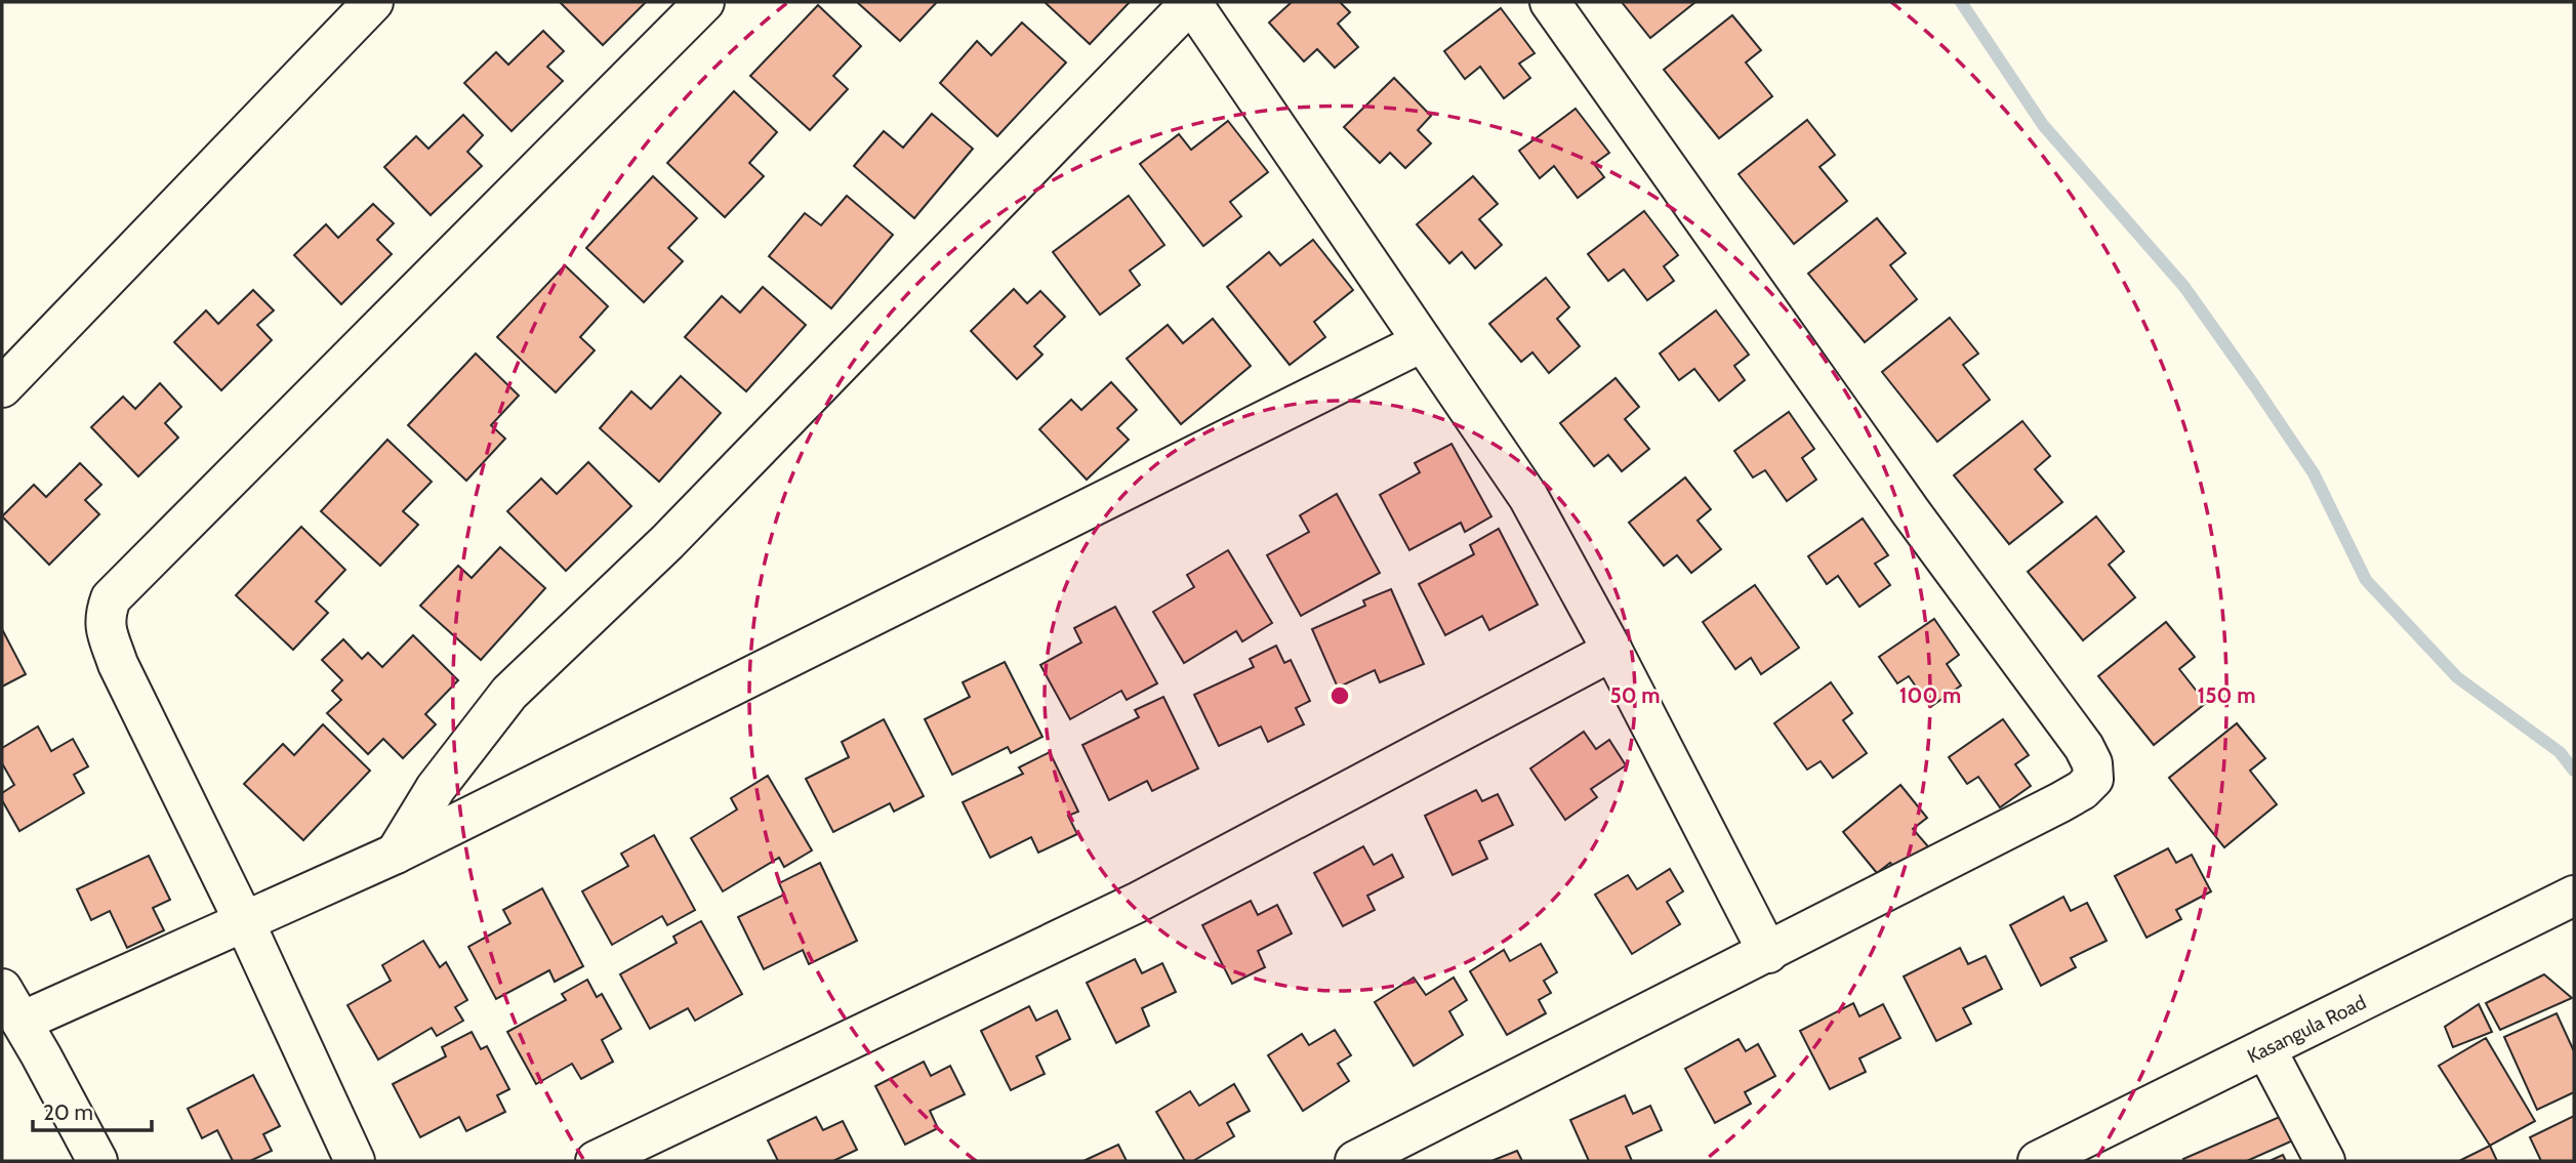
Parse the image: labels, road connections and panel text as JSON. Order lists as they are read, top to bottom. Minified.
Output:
{"streets":{"main road":["Kasangula Road"]},"scale_bar":"20 m","rings":["50 m","100 m","150 m"]}
